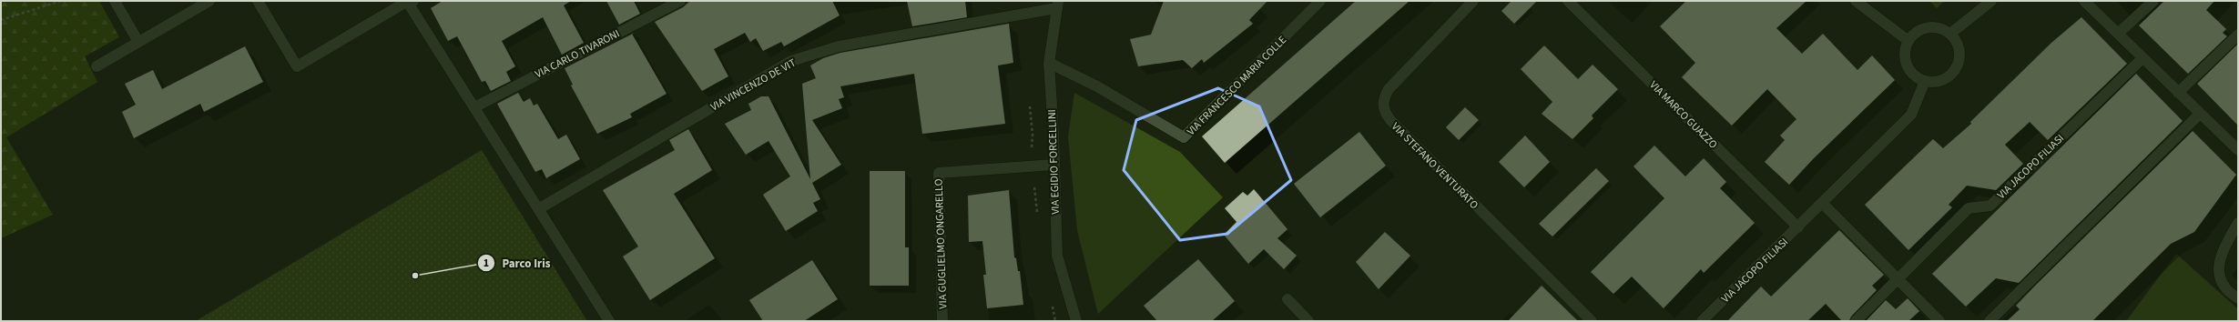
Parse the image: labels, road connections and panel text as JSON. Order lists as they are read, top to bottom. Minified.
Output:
{"streets":{"street":["VIA CARLO TIVARONI","VIA VINCENZO DE VIT","VIA FRANCESCO MARIA COLLE","VIA MARCO GUAZZO","VIA EGIDIO FORCELLINI","VIA STEFANO VENTURATO","VIA JACOPO FILIASI","VIA GUGLIELMO ONGARELLO"]},"crossings":[["VIA VINCENZO DE VIT","VIA EGIDIO FORCELLINI"],["VIA FRANCESCO MARIA COLLE","VIA EGIDIO FORCELLINI"],["VIA MARCO GUAZZO","VIA JACOPO FILIASI"],["VIA EGIDIO FORCELLINI","VIA GUGLIELMO ONGARELLO"]],"places":["Parco Iris"]}
